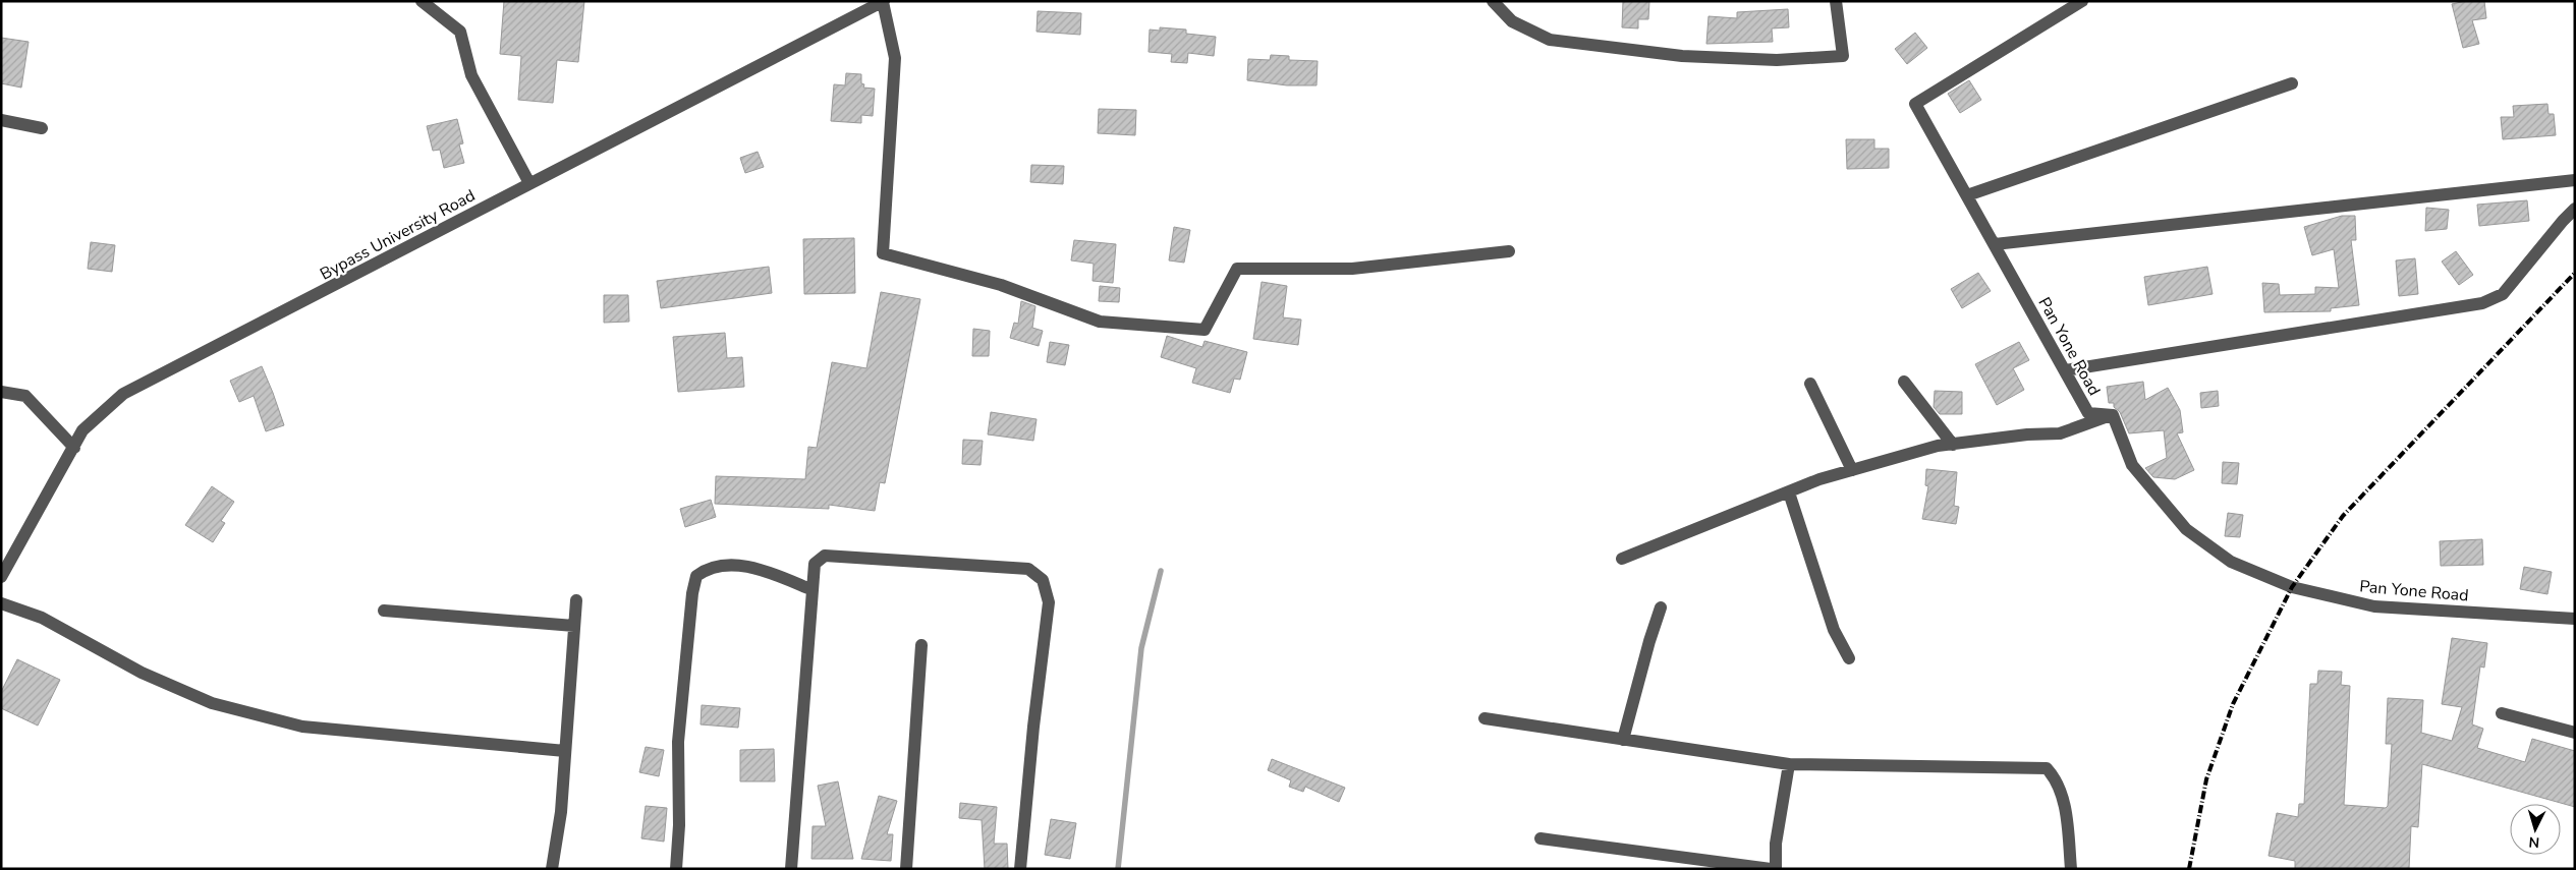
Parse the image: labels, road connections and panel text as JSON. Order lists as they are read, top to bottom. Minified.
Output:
{"streets":{"street":["Bypass University Road","Pan Yone Road"]},"north":"bottom"}
